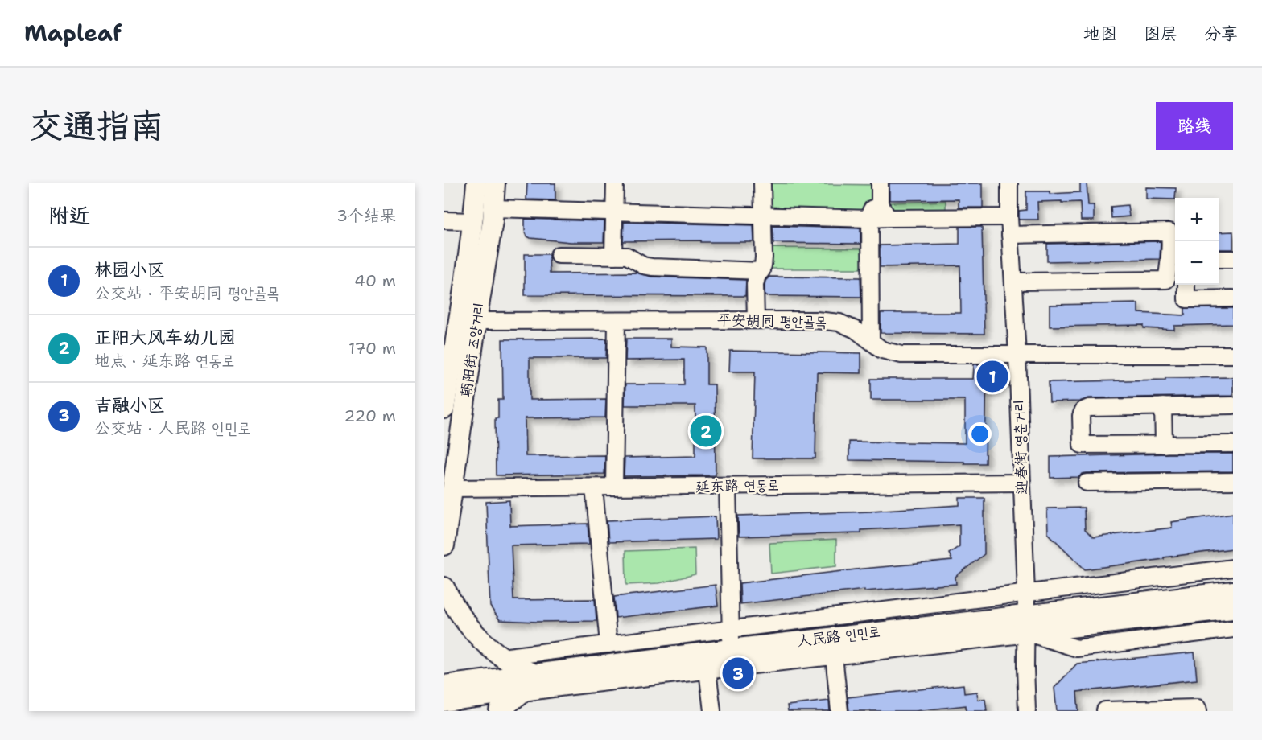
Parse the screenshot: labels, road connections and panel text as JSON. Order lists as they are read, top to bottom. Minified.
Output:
{"streets":{"main road":["朝阳街 조양거리","人民路 인민로"],"street":["平安胡同 평안골목","迎春街 영춘거리","延东路 연동로"]},"crossings":[["平安胡同 평안골목","朝阳街 조양거리"],["平安胡同 평안골목","迎春街 영춘거리"],["朝阳街 조양거리","延东路 연동로"],["迎春街 영춘거리","延东路 연동로"],["迎春街 영춘거리","人民路 인민로"]],"page":{"header":"Mapleaf","nav":["地图","图层","分享"],"buttons":"路线","title":"交通指南","heading":["附近","3个结果"],"map_buttons":["+","−"],"list":[{"mark":"1","name":"林园小区","note":"公交站 · 平安胡同 평안골목","value":"40 m"},{"mark":"2","name":"正阳大风车幼儿园","note":"地点 · 延东路 연동로","value":"170 m"},{"mark":"3","name":"吉融小区","note":"公交站 · 人民路 인민로","value":"220 m"}],"pins":["1","2","3"]}}
